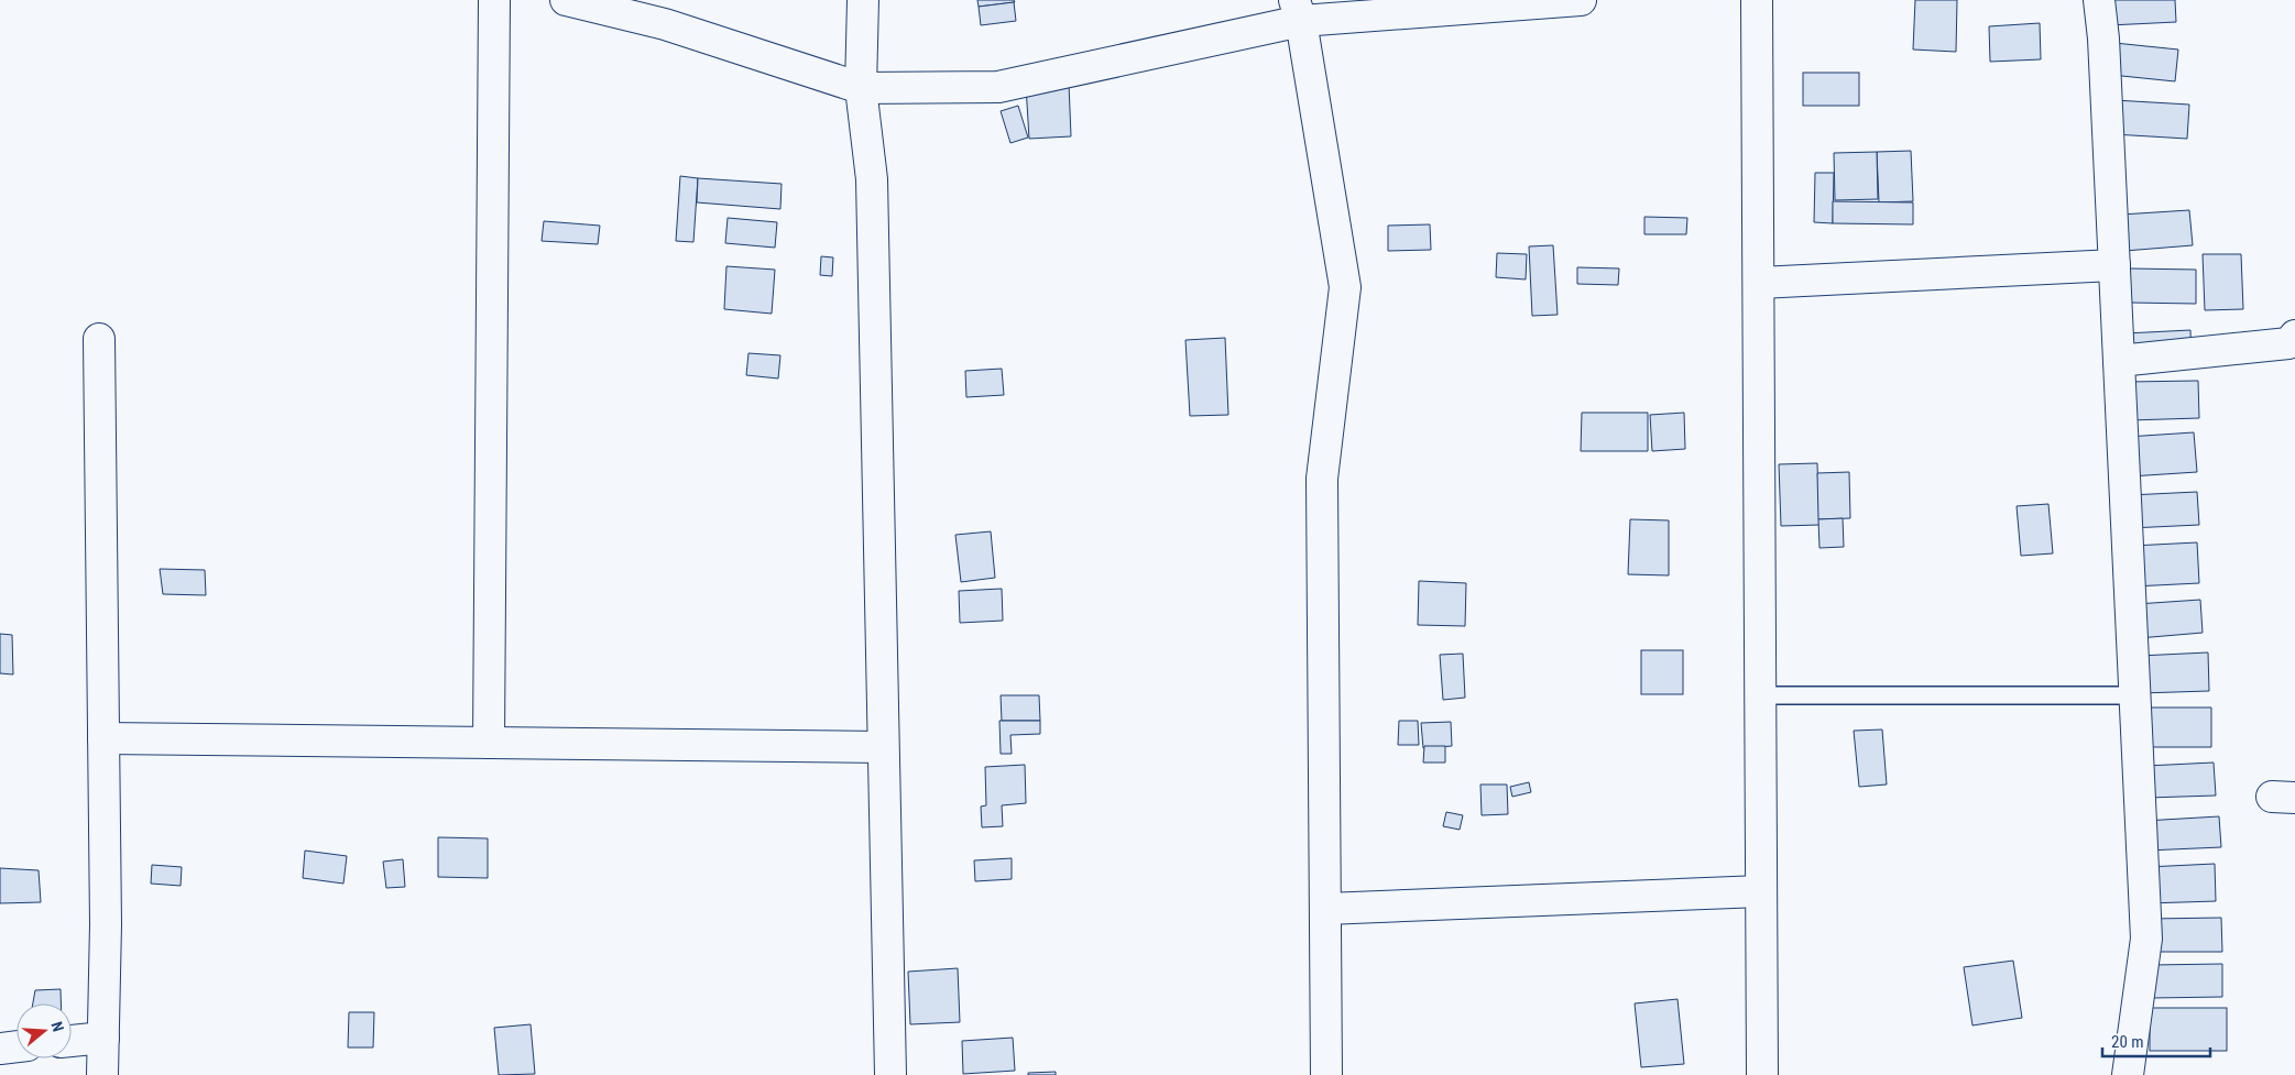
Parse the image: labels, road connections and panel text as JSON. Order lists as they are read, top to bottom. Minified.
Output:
{"scale_bar":"20 m","north":"right"}
